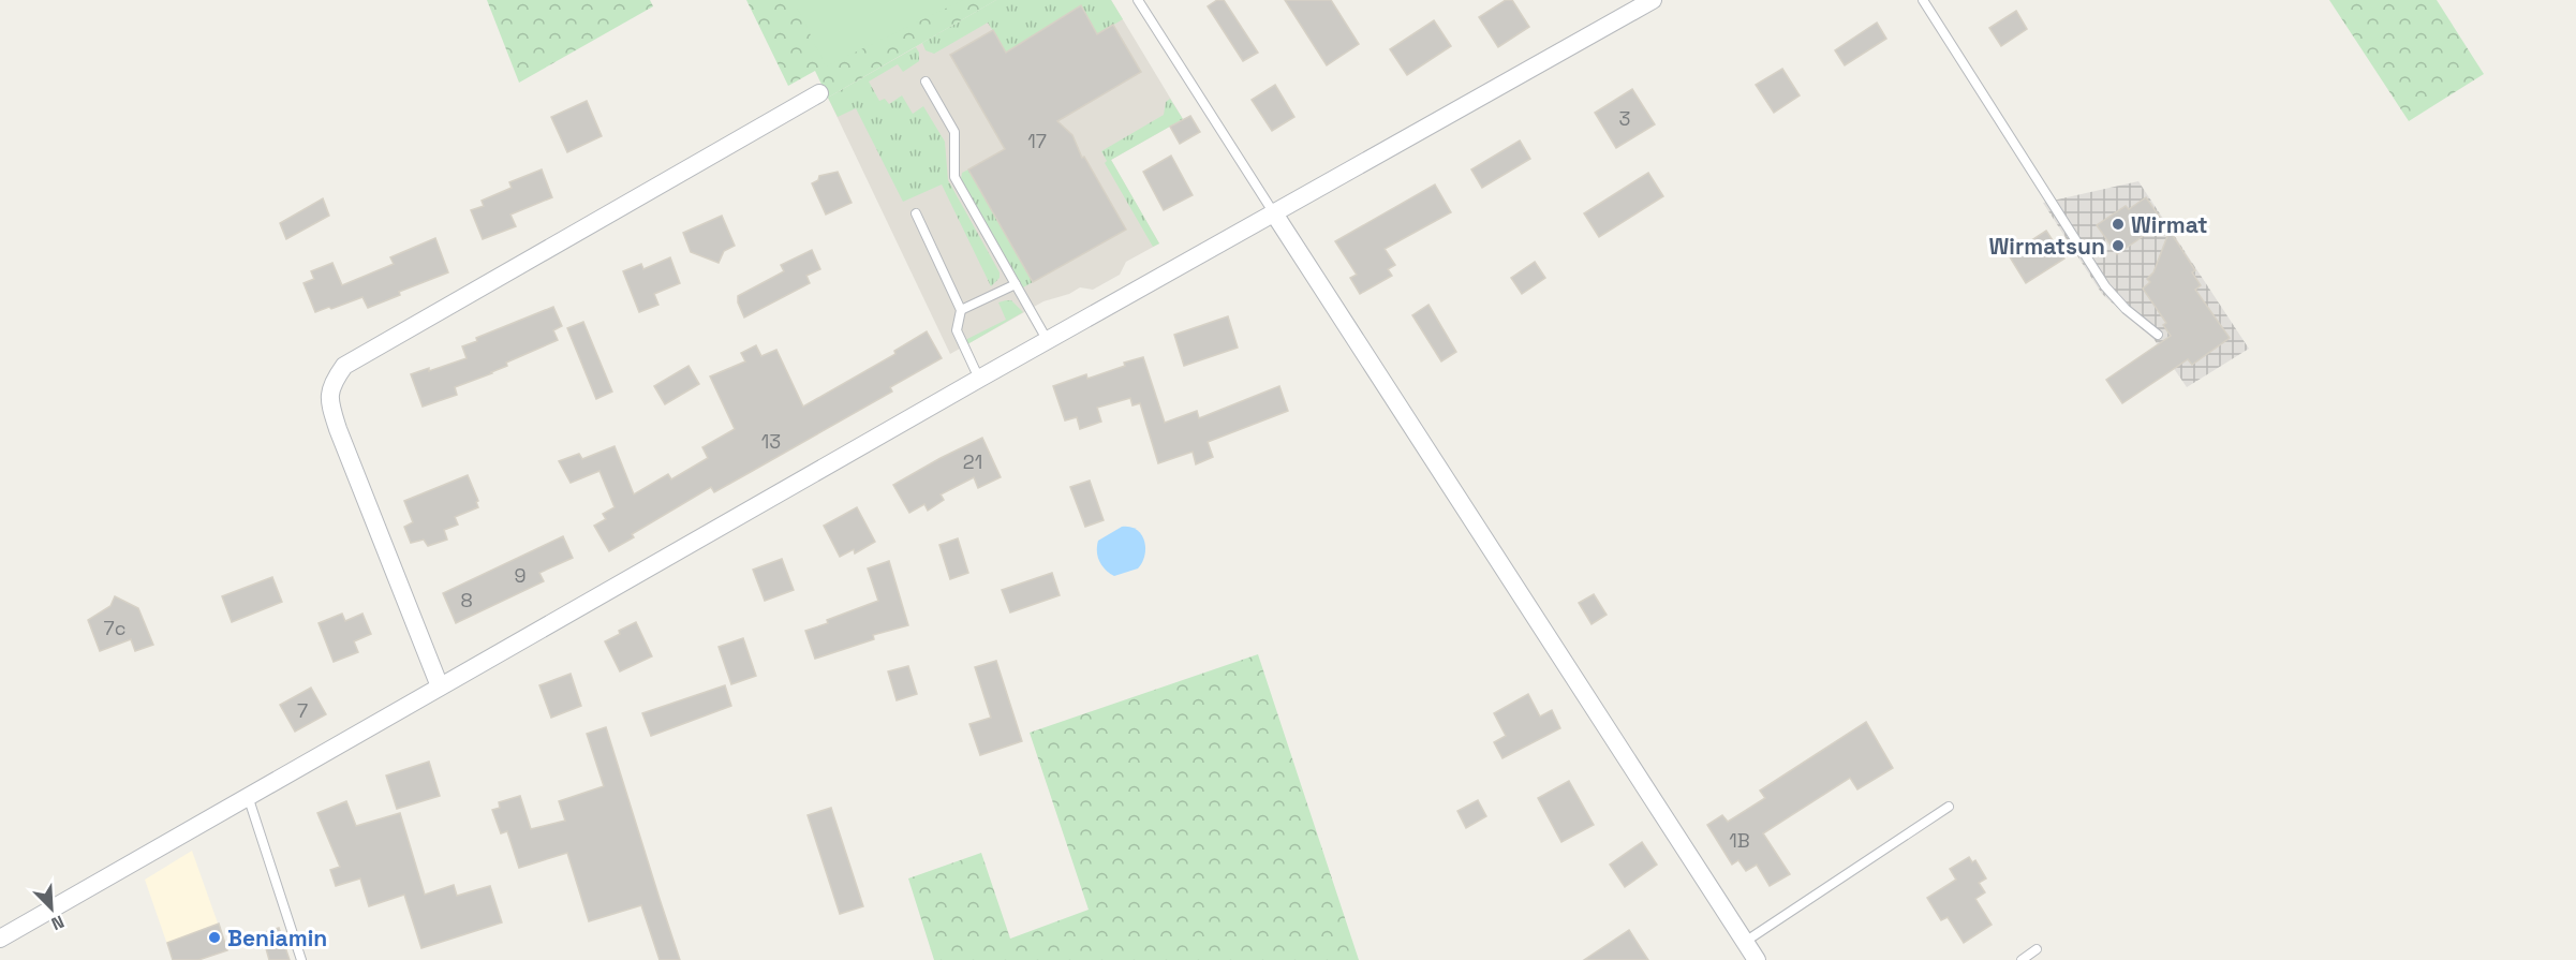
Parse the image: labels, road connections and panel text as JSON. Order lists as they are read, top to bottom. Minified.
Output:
{"places":["Wirmat","Wirmatsun","Beniamin"],"house_numbers":["3","17","13","21","9","8","7c","7","1B"],"north":"bottom right"}
